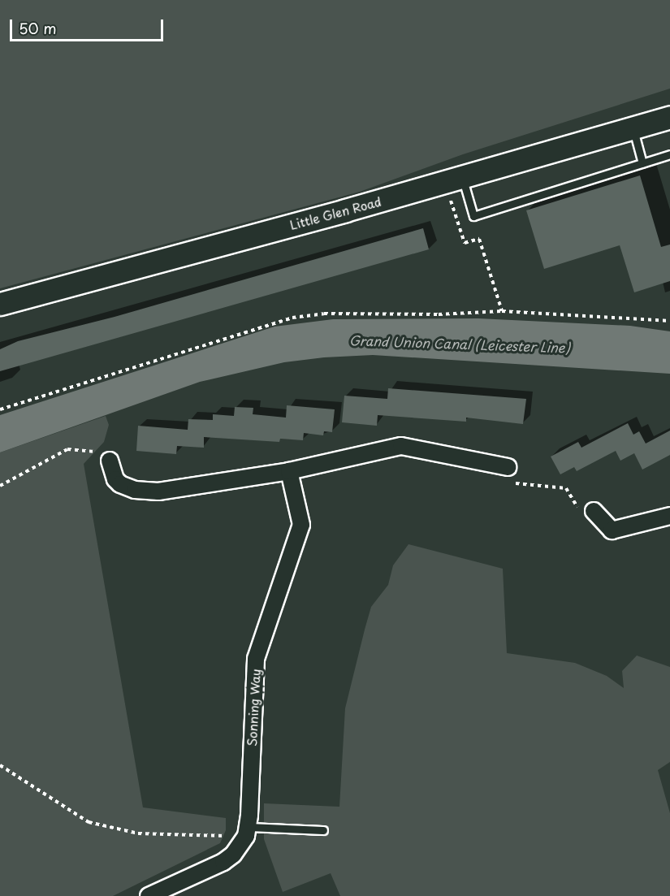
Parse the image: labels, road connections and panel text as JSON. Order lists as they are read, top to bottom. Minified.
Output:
{"streets":{"main road":["Little Glen Road"],"street":["Sonning Way"]},"water":["Grand Union Canal (Leicester Line)"],"scale_bar":"50 m"}
